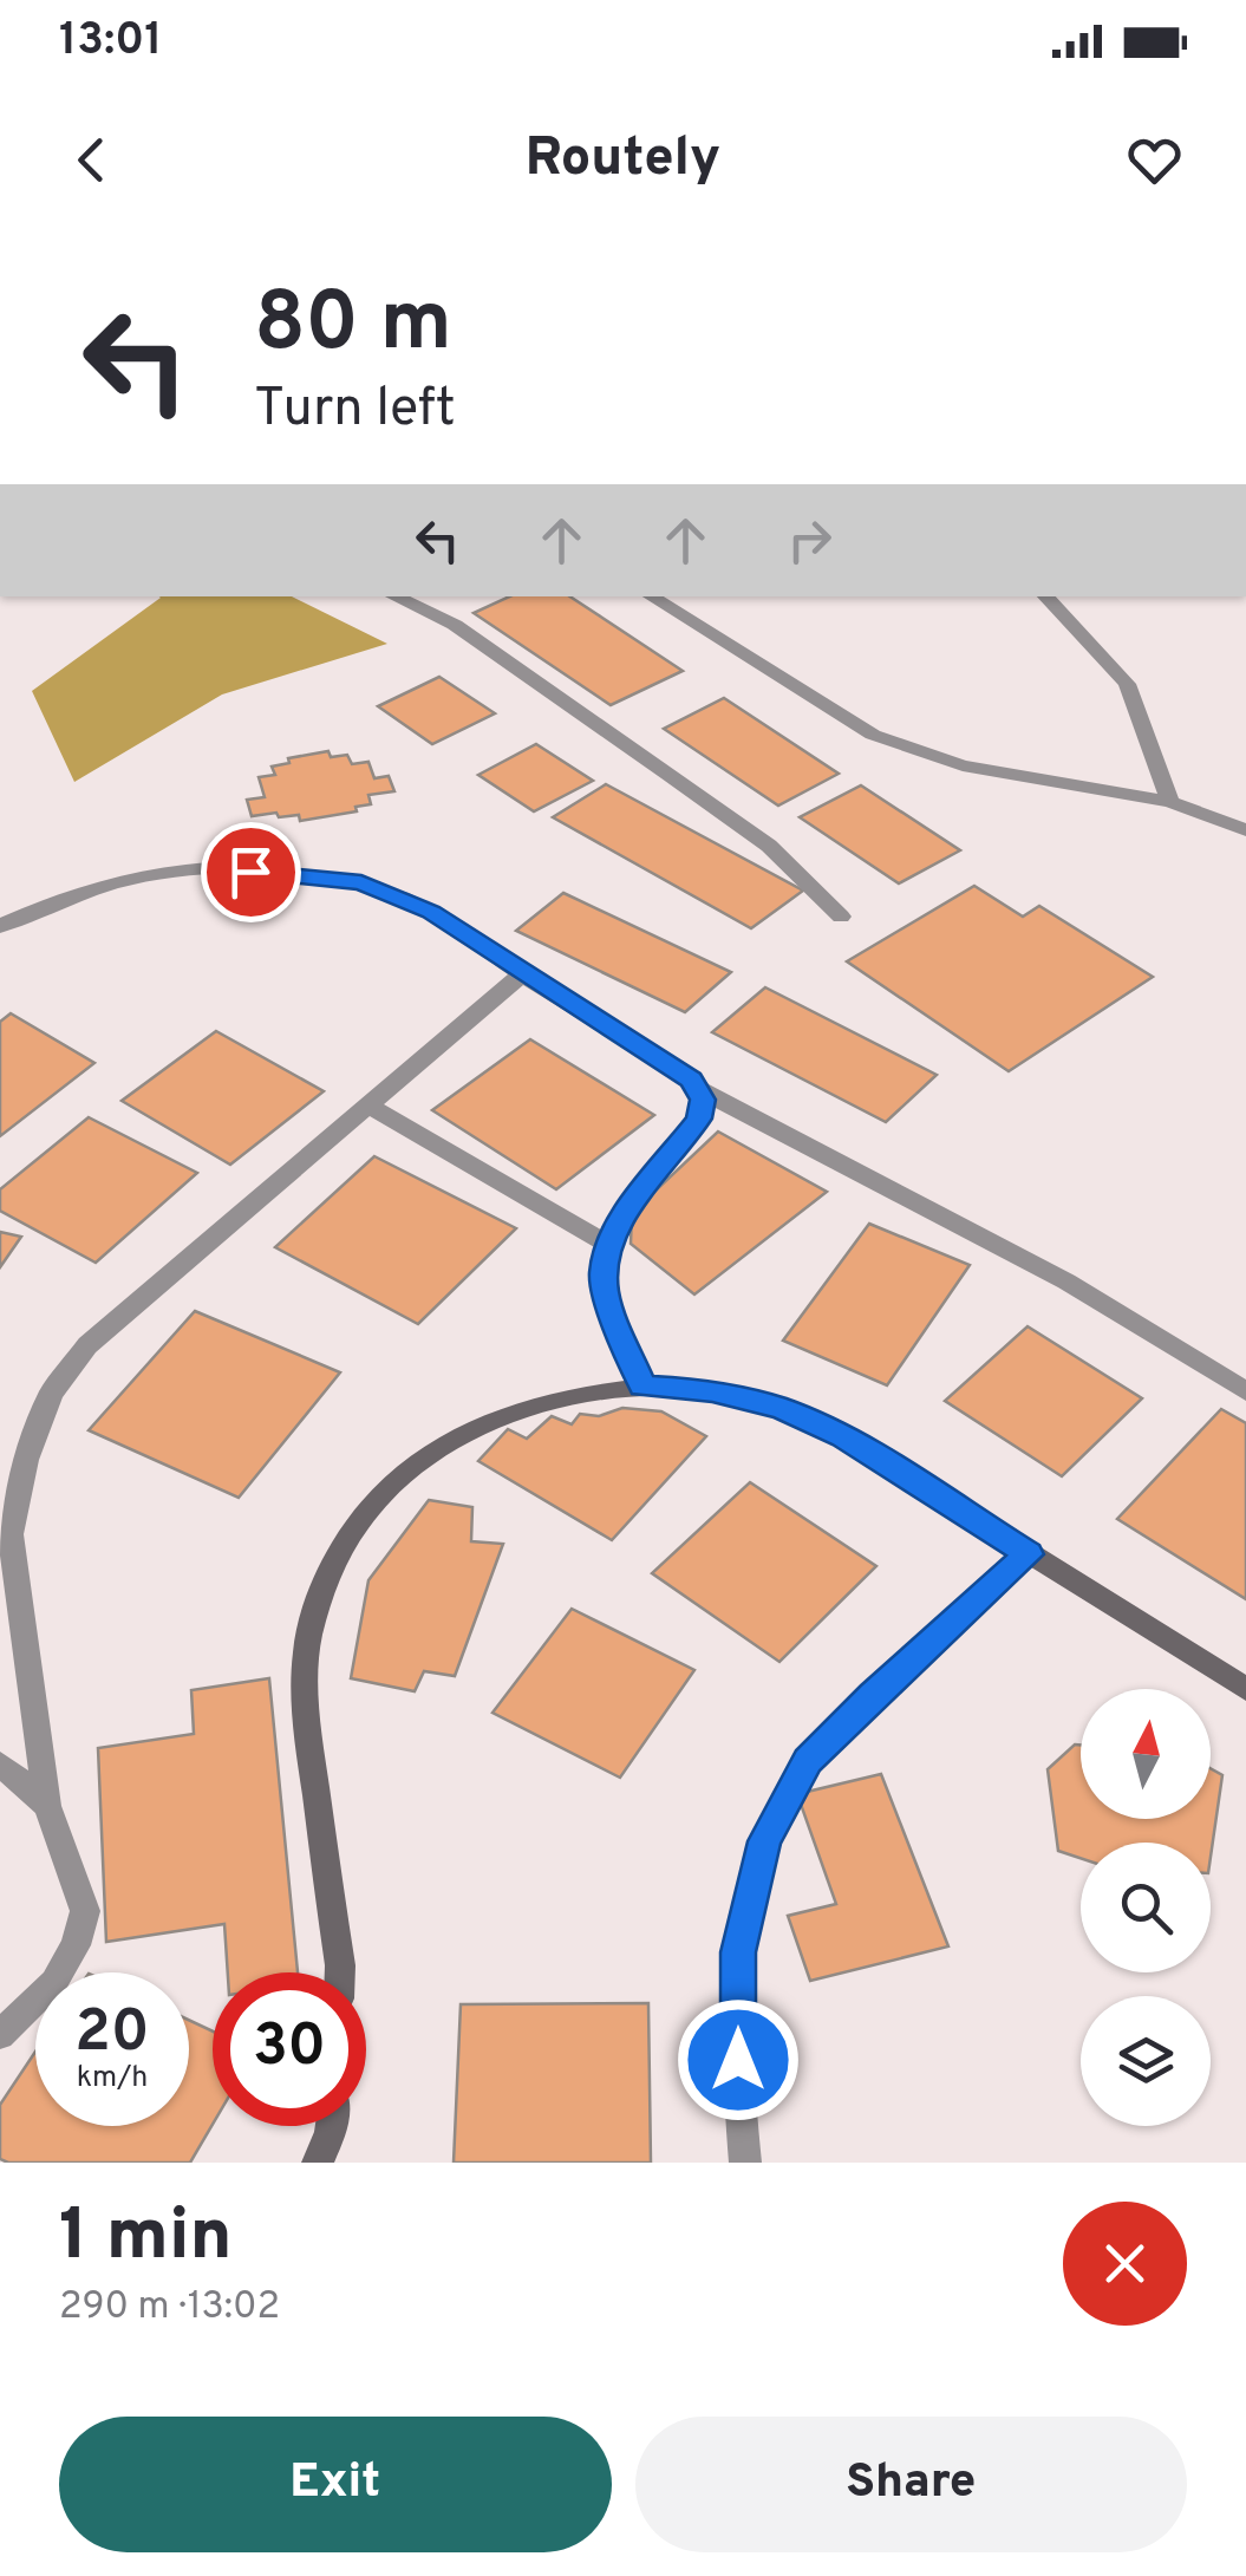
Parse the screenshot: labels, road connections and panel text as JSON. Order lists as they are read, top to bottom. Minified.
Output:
{"north":"top","page":{"status":"13:01","header":"Routely","turn":["80 m","Turn left"],"speed":"20 km/h","limit":"30","heading":["1 min","290 m · 13:02"],"buttons":["Exit","Share"]}}
